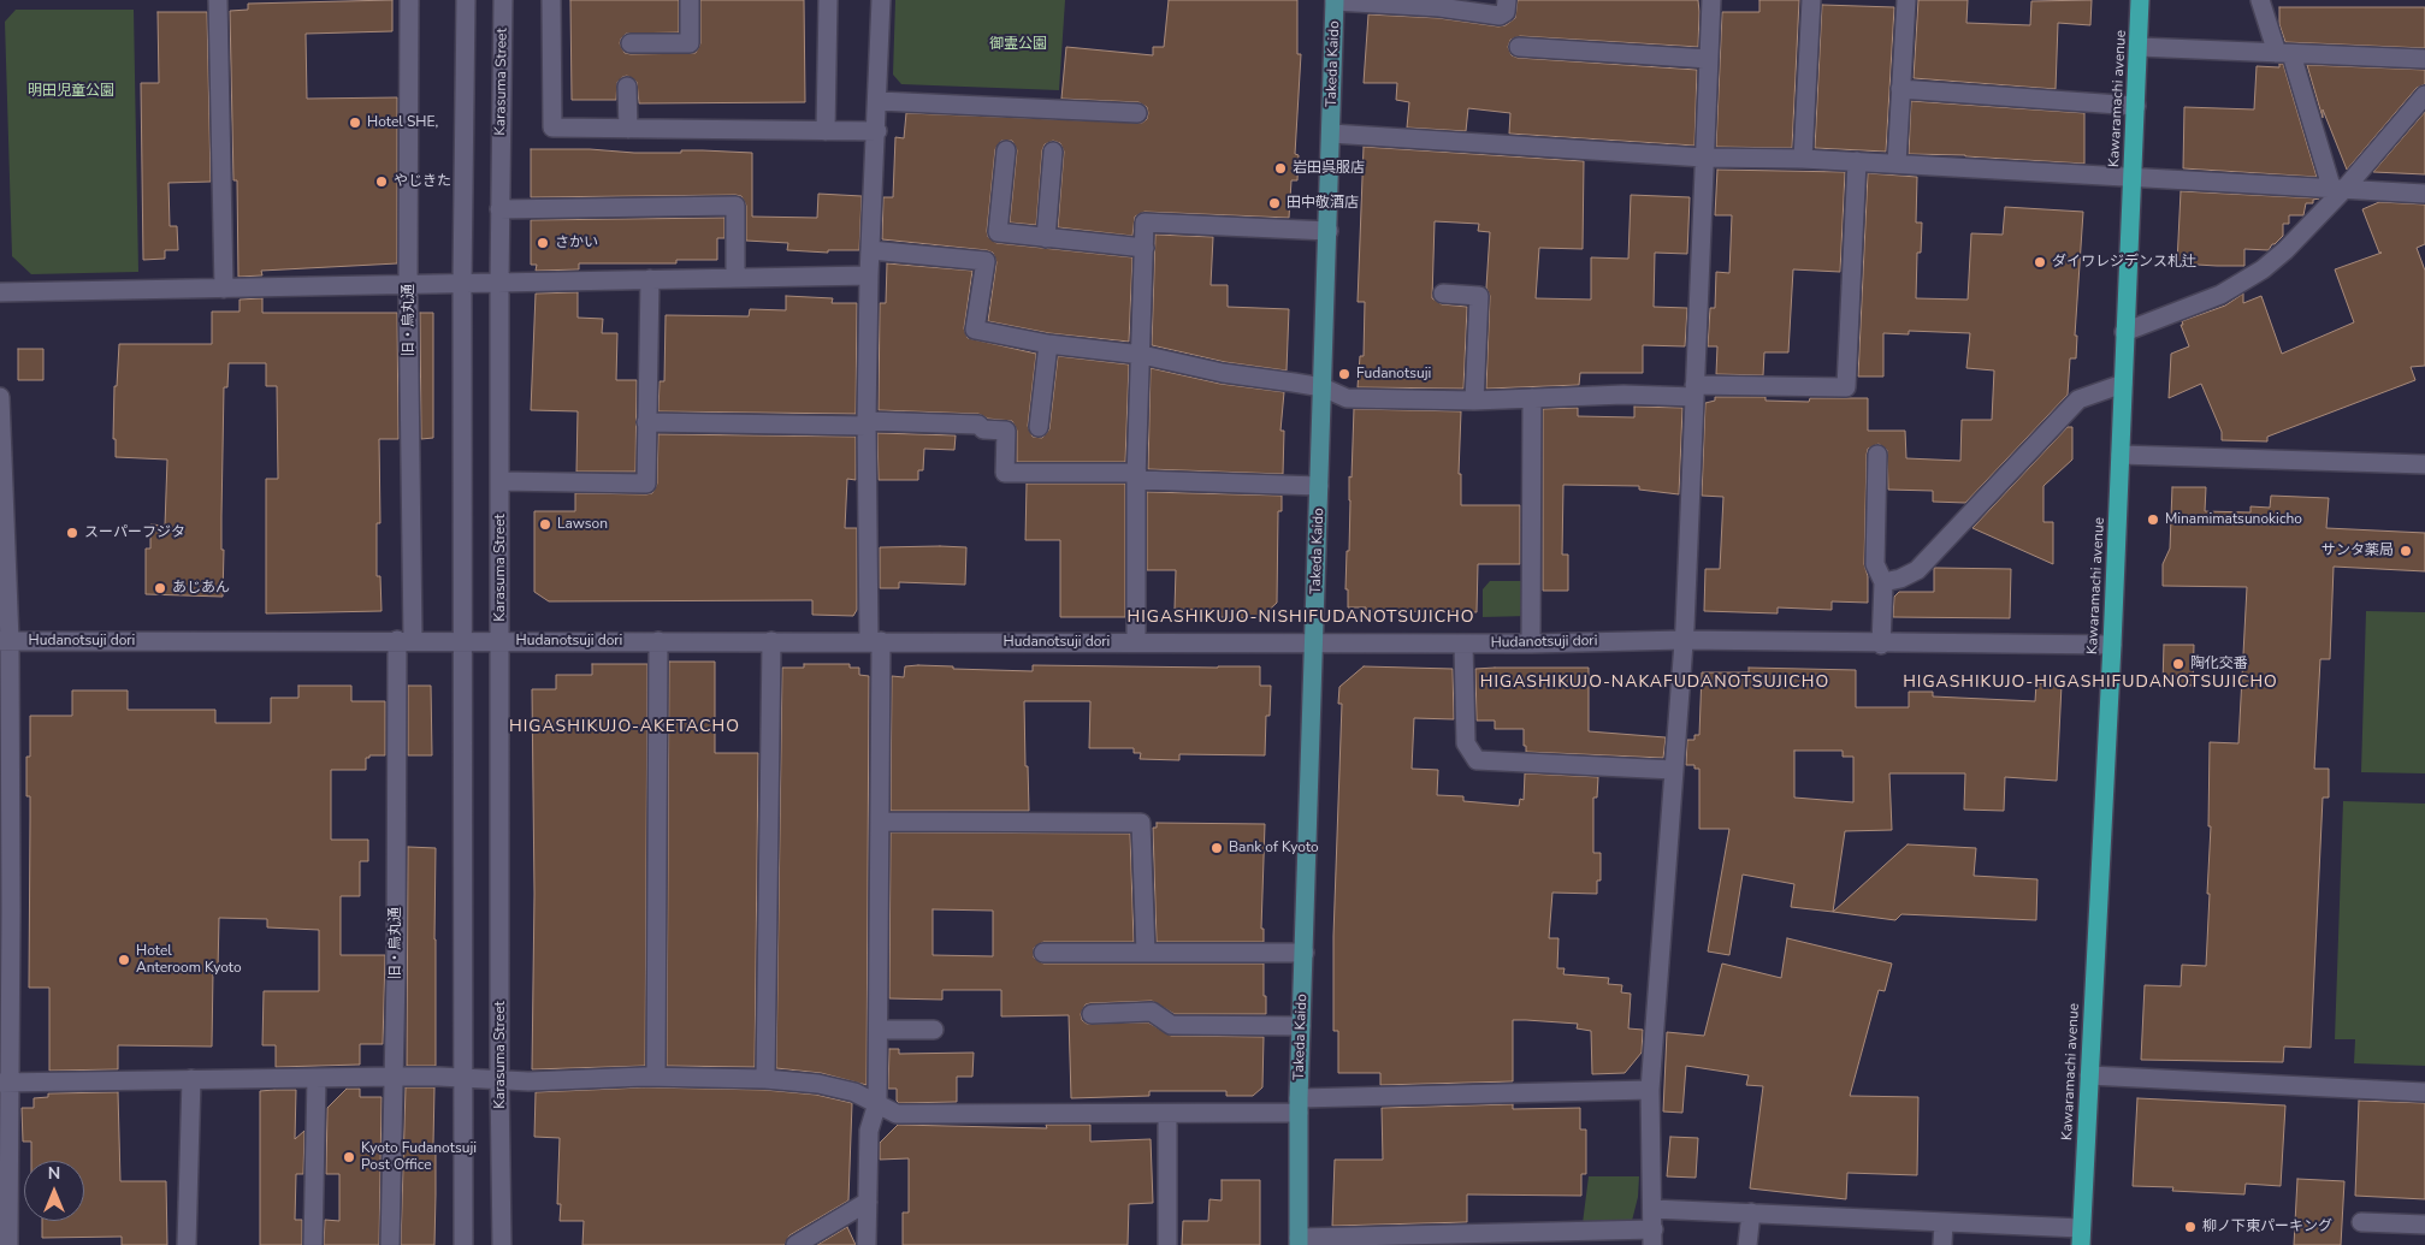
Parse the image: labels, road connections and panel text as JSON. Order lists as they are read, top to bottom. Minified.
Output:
{"streets":{"highway":["Kawaramachi avenue"],"main road":["Takeda Kaido"],"street":["Karasuma Street","旧・烏丸通","Hudanotsuji dori"]},"crossings":[["Takeda Kaido","Hudanotsuji dori"],["Karasuma Street","Hudanotsuji dori"],["Kawaramachi avenue","Hudanotsuji dori"],["旧・烏丸通","Hudanotsuji dori"]],"districts":["HIGASHIKUJO-NISHIFUDANOTSUJICHO","HIGASHIKUJO-NAKAFUDANOTSUJICHO","HIGASHIKUJO-HIGASHIFUDANOTSUJICHO","HIGASHIKUJO-AKETACHO"],"parks":["御霊公園","明田児童公園"],"places":["Hotel SHE,","岩田呉服店","やじきた","田中敬酒店","さかい","ダイワレジデンス札辻","Fudanotsuji","Minamimatsunokicho","Lawson","スーパーフジタ","サンタ薬局","あじあん","陶化交番","Bank of Kyoto","Hotel Anteroom Kyoto","Kyoto Fudanotsuji Post Office","柳ノ下東パーキング"],"north":"top"}
